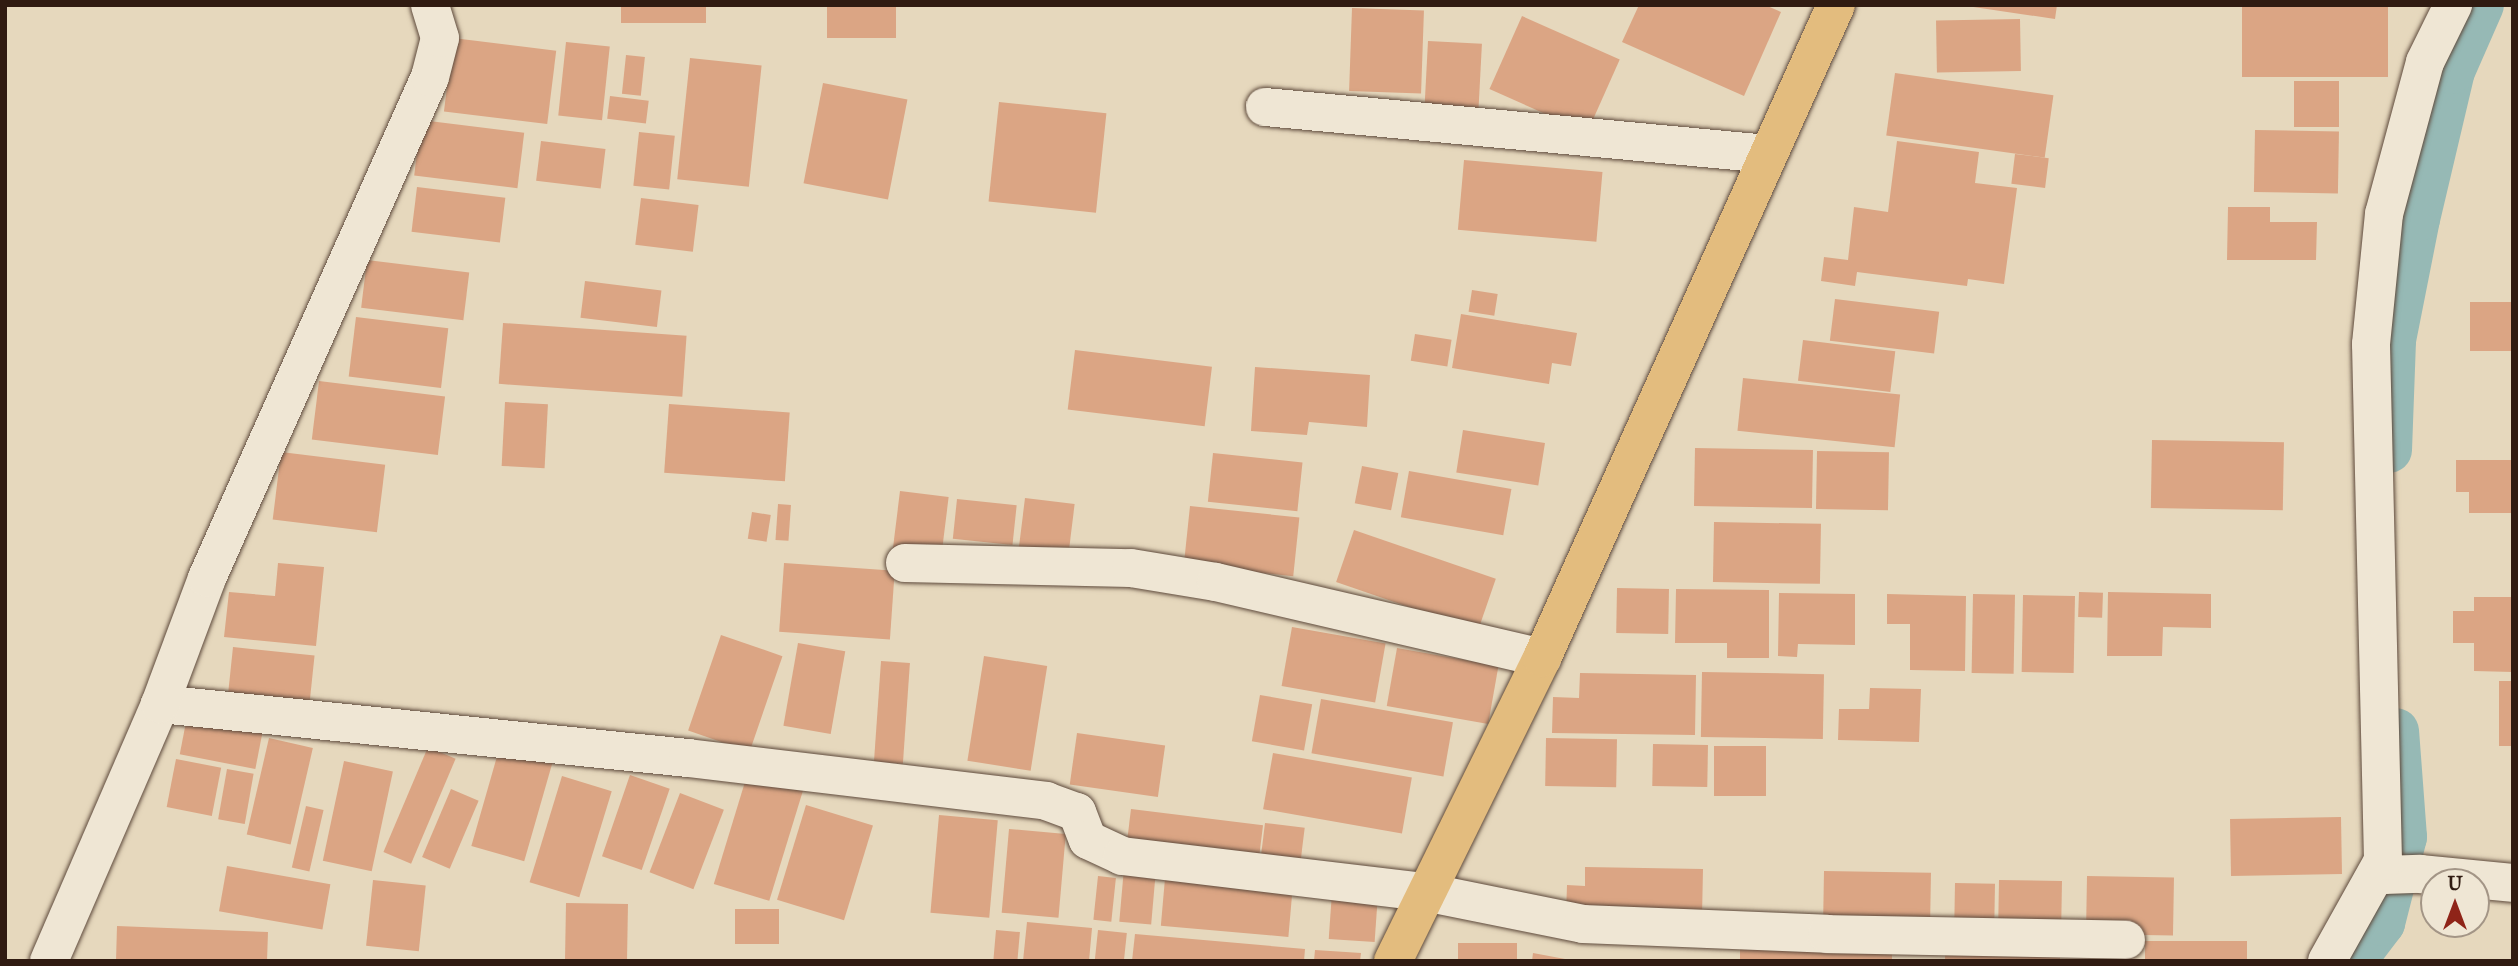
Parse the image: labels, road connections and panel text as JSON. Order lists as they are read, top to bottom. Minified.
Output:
{"north":"top"}
